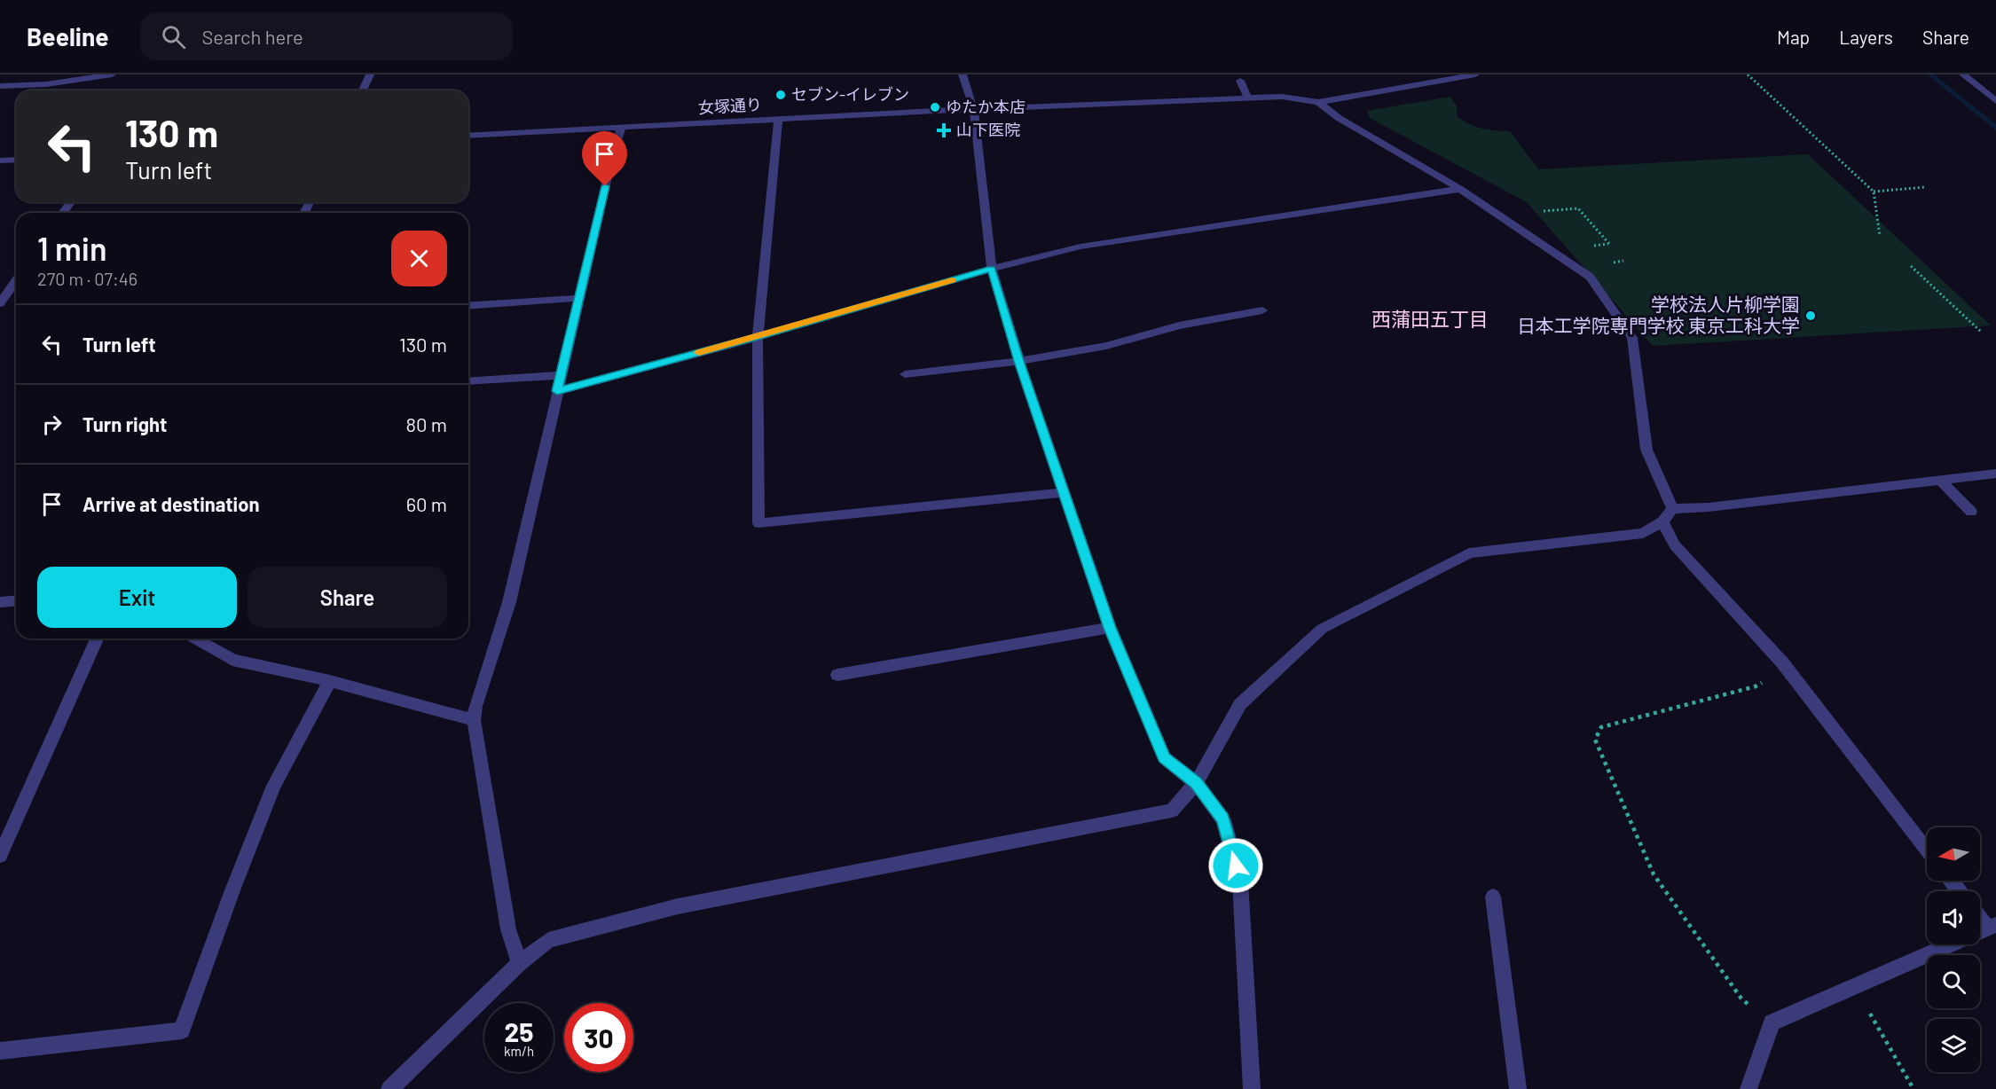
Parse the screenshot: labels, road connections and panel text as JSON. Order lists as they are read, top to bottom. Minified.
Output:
{"streets":{"street":["女塚通り"]},"districts":["西蒲田五丁目"],"places":{"other":["セブン-イレブン","ゆたか本店","学校法人片柳学園 日本工学院専門学校 東京工科大学"],"health":["山下医院"]},"north":"left","page":{"header":"Beeline","search":"Search here","nav":["Map","Layers","Share"],"turn":["130 m","Turn left"],"heading":["1 min","270 m · 07:46"],"list":[{"name":"Turn left","value":"130 m"},{"name":"Turn right","value":"80 m"},{"name":"Arrive at destination","value":"60 m"}],"buttons":["Exit","Share"],"speed":"25 km/h","limit":"30"}}
